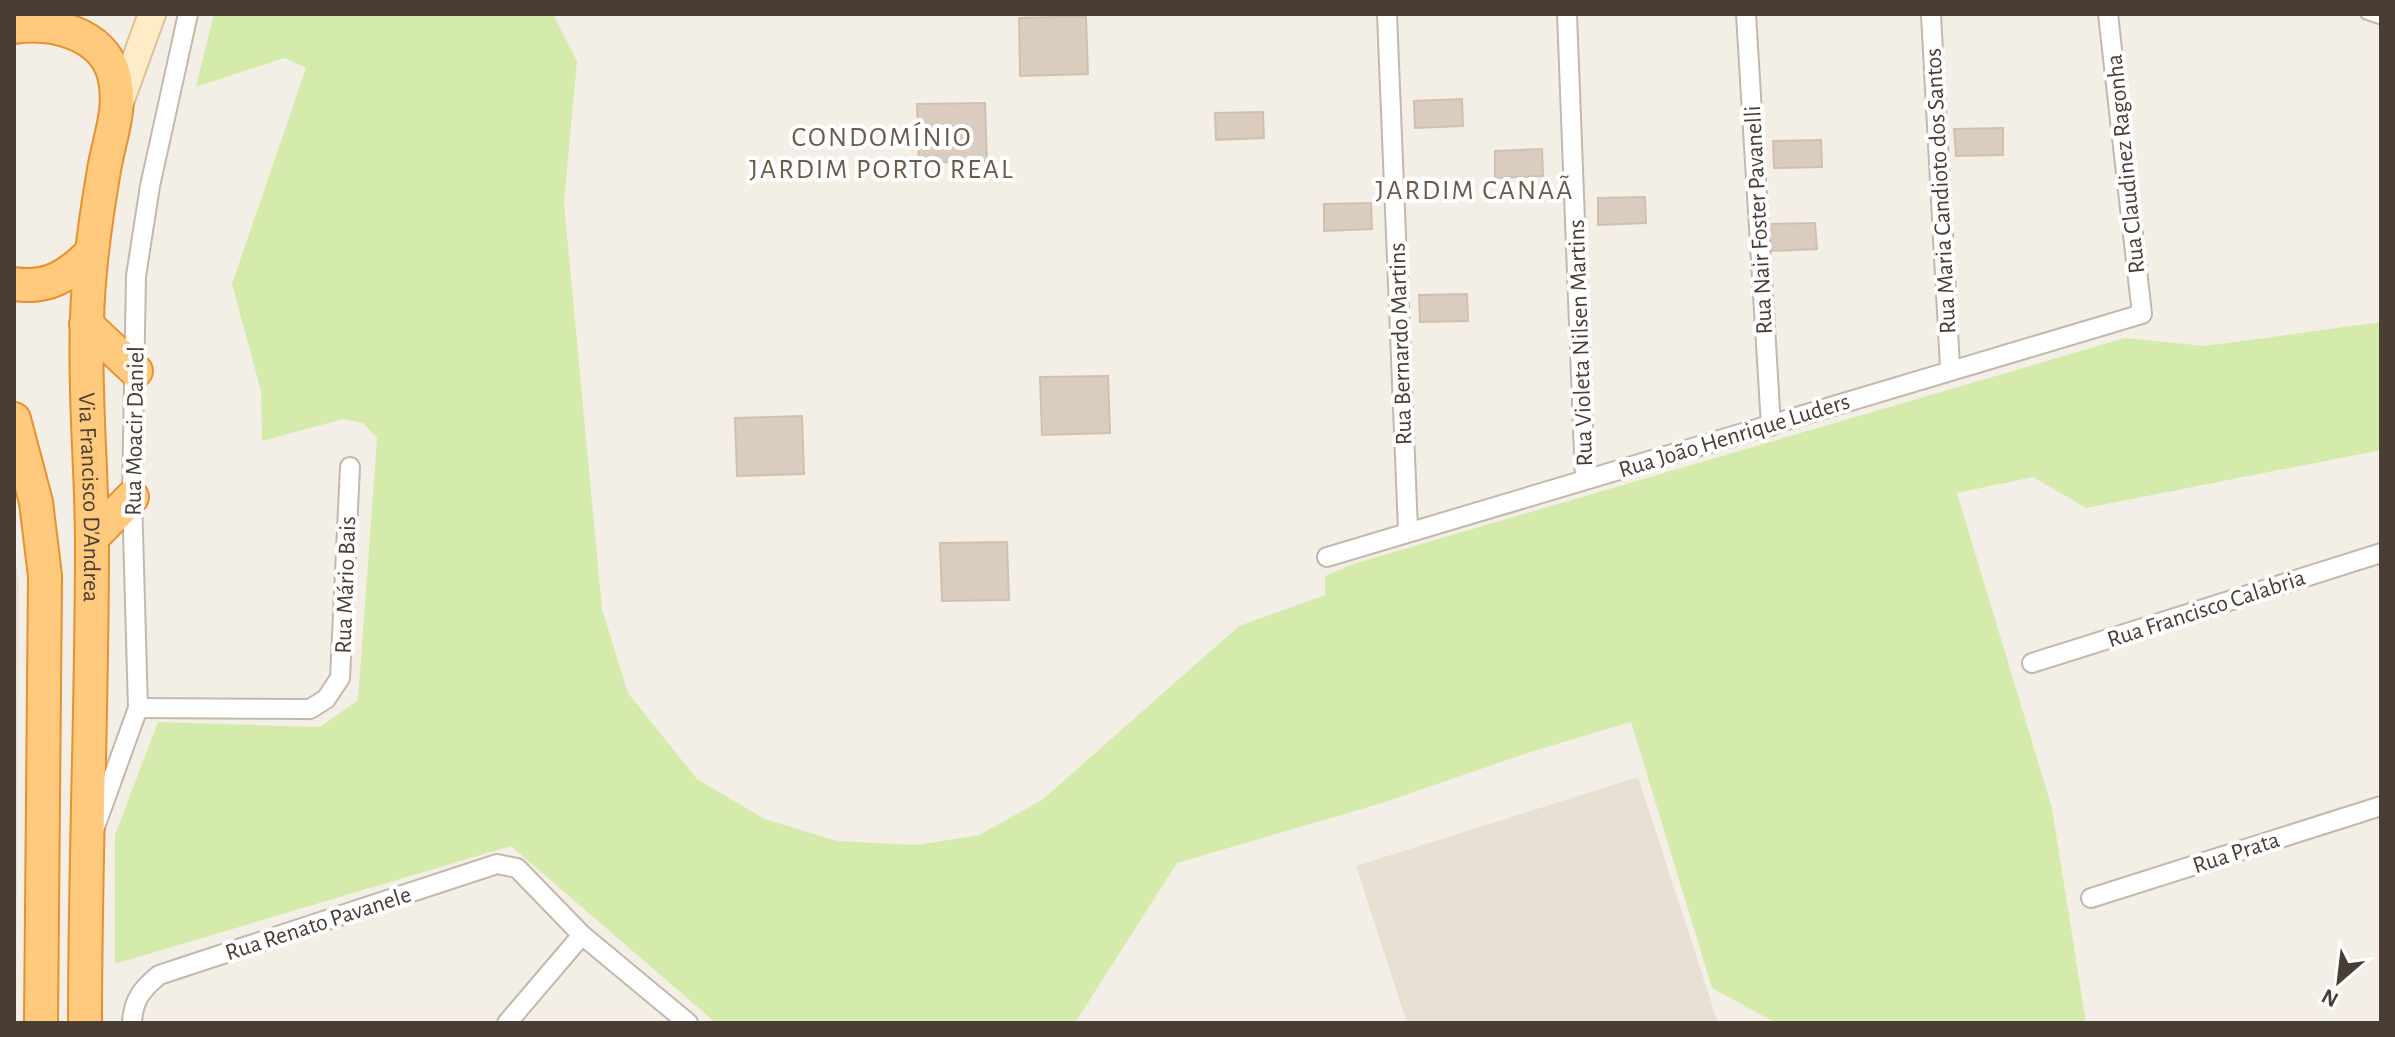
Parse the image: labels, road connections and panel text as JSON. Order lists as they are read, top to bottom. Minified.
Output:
{"streets":{"highway":["Via Francisco D'Andrea"],"street":["Rua Claudinez Ragonha","Rua Maria Candioto dos Santos","Rua Nair Foster Pavanelli","Rua Violeta Nilsen Martins","Rua Bernardo Martins","Rua Moacir Daniel","Rua João Henrique Luders","Rua Mário Bais","Rua Francisco Calabria","Rua Prata","Rua Renato Pavanele"]},"crossings":[["Rua Claudinez Ragonha","Rua João Henrique Luders"],["Rua Maria Candioto dos Santos","Rua João Henrique Luders"],["Rua Nair Foster Pavanelli","Rua João Henrique Luders"],["Rua Violeta Nilsen Martins","Rua João Henrique Luders"],["Rua Bernardo Martins","Rua João Henrique Luders"],["Rua Moacir Daniel","Via Francisco D'Andrea"],["Rua Moacir Daniel","Rua Mário Bais"]],"districts":["CONDOMÍNIO JARDIM PORTO REAL","JARDIM CANAÃ"],"north":"bottom left"}
